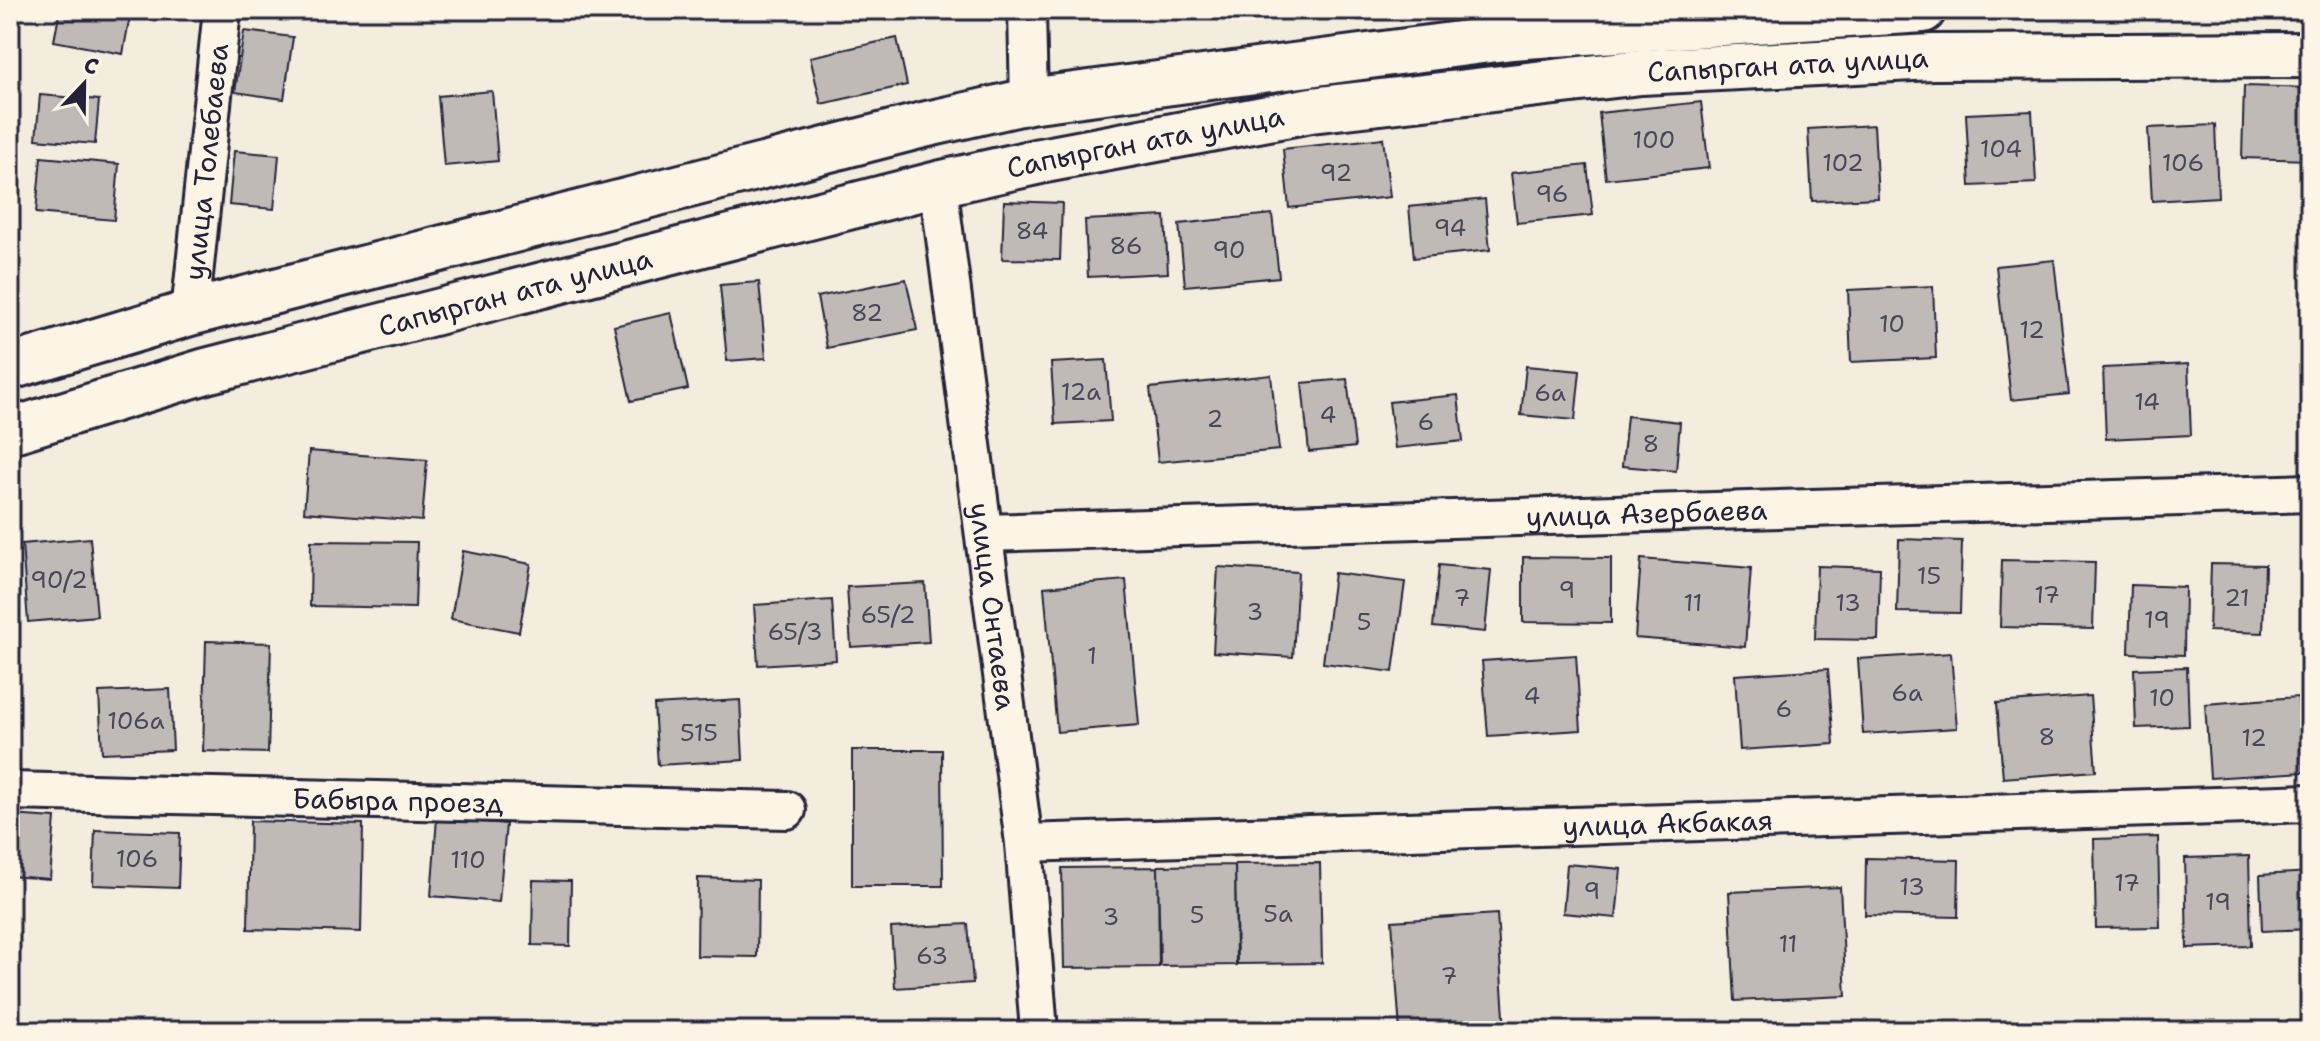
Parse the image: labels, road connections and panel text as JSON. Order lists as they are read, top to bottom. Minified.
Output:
{"streets":{"main road":["Сапырган ата улица"],"street":["улица Толебаева","улица Азербаева","улица Онтаева","Бабыра проезд","улица Акбакая"]},"crossings":[["Сапырган ата улица","улица Толебаева"],["Сапырган ата улица","улица Онтаева"],["улица Азербаева","улица Онтаева"],["улица Онтаева","улица Акбакая"]],"house_numbers":["100","104","102","106","92","96","94","84","86","90","82","10","12","12а","6а","14","4","2","6","8","15","90/2","9","17","7","21","11","13","3","65/2","19","5","65/3","1","6а","4","10","6","106а","515","8","12","106","110","17","13","9","19","5а","5","3","11","63","7"],"north":"top"}
